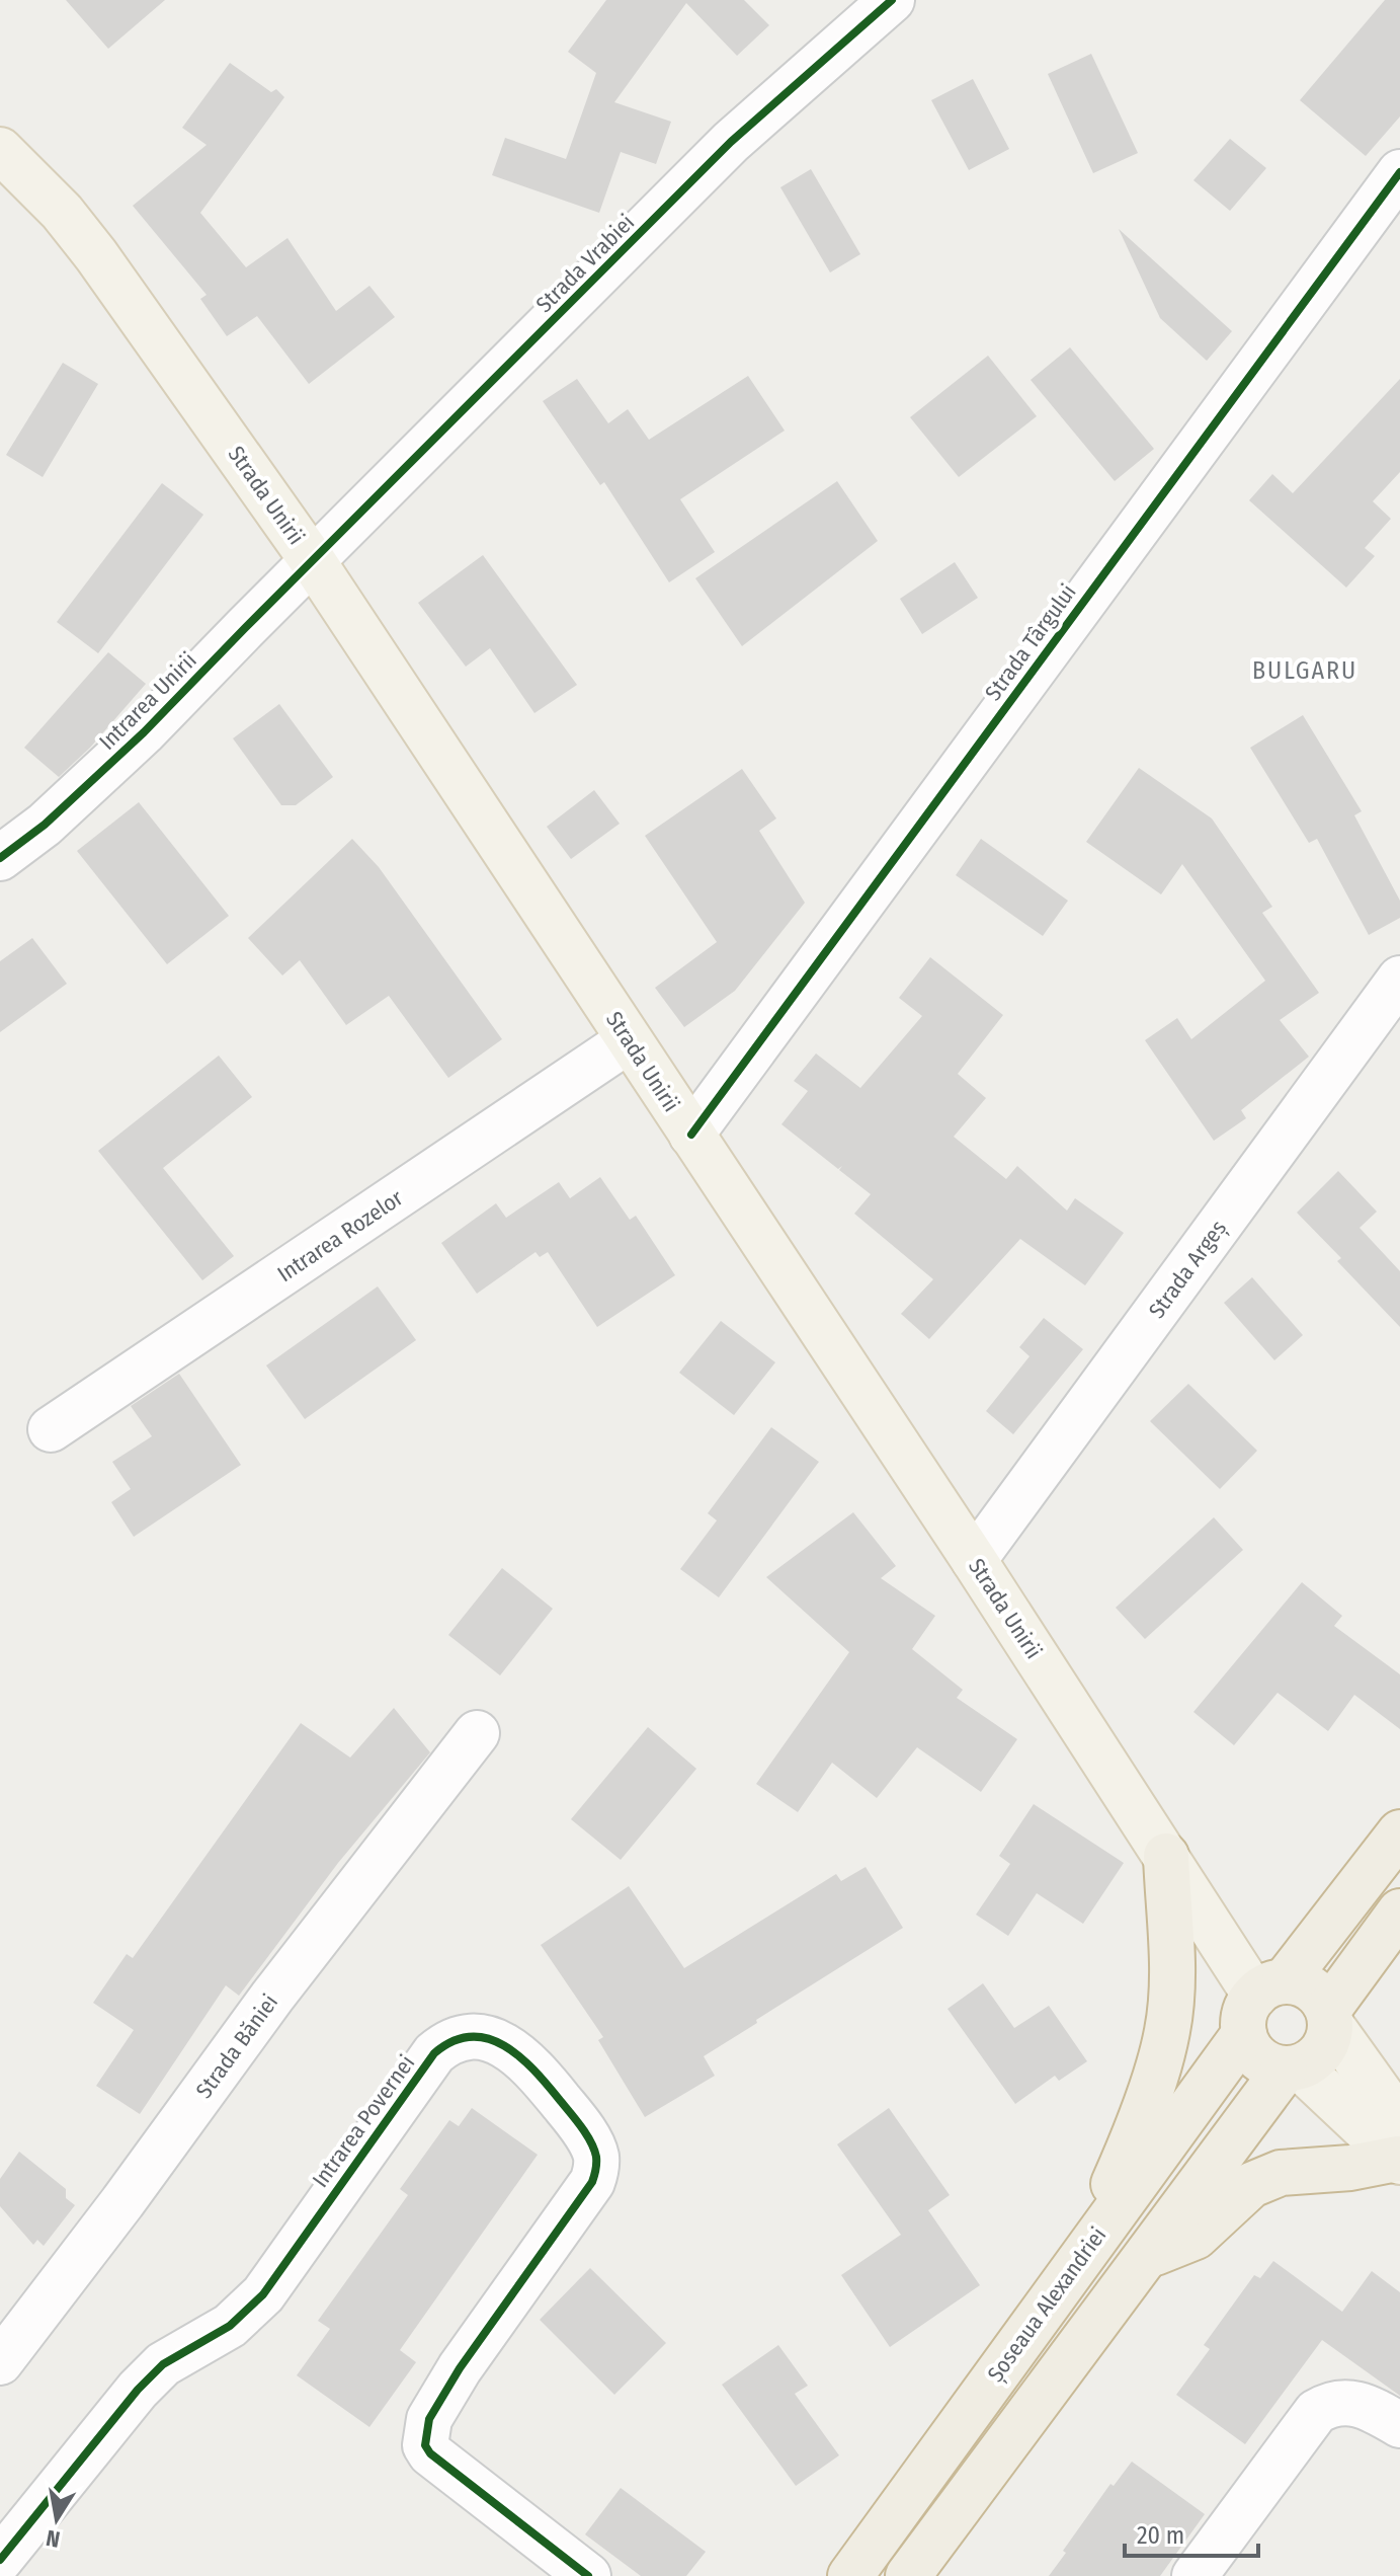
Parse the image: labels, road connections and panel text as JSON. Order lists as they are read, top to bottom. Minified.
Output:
{"streets":{"highway":["Șoseaua Alexandriei"],"main road":["Strada Unirii"],"street":["Strada Vrabiei","Strada Târgului","Intrarea Unirii","Intrarea Rozelor","Strada Argeș","Strada Băniei","Intrarea Povernei"]},"crossings":[["Strada Vrabiei","Strada Unirii"],["Strada Vrabiei","Intrarea Unirii"],["Strada Unirii","Strada Târgului"],["Strada Unirii","Intrarea Unirii"],["Strada Unirii","Intrarea Rozelor"],["Strada Unirii","Strada Argeș"],["Strada Unirii","Șoseaua Alexandriei"]],"districts":["BULGARU"],"scale_bar":"20 m","north":"bottom"}
